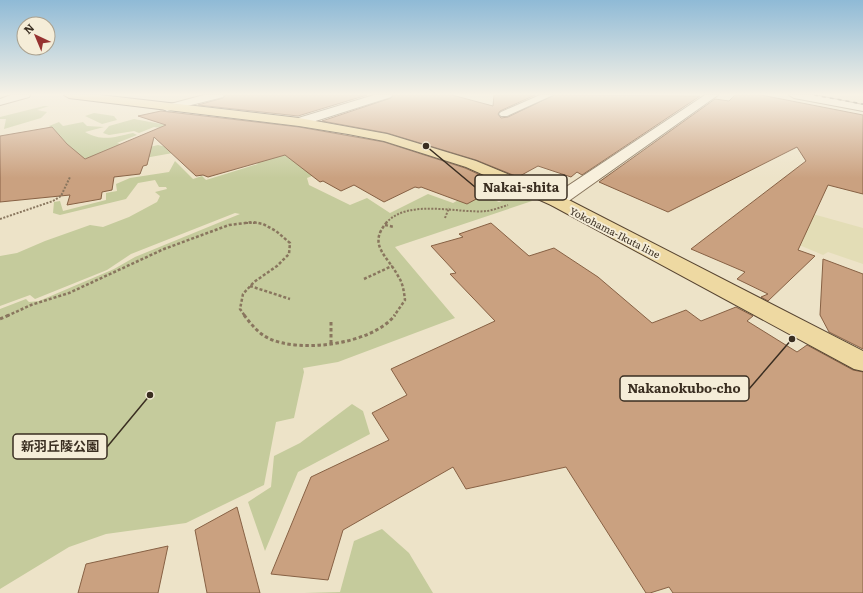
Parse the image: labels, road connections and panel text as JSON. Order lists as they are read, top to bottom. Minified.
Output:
{"streets":{"main road":["Yokohama-Ikuta line"]},"places":["Nakai-shita","Nakanokubo-cho","新羽丘陵公園"],"north":"top left"}
